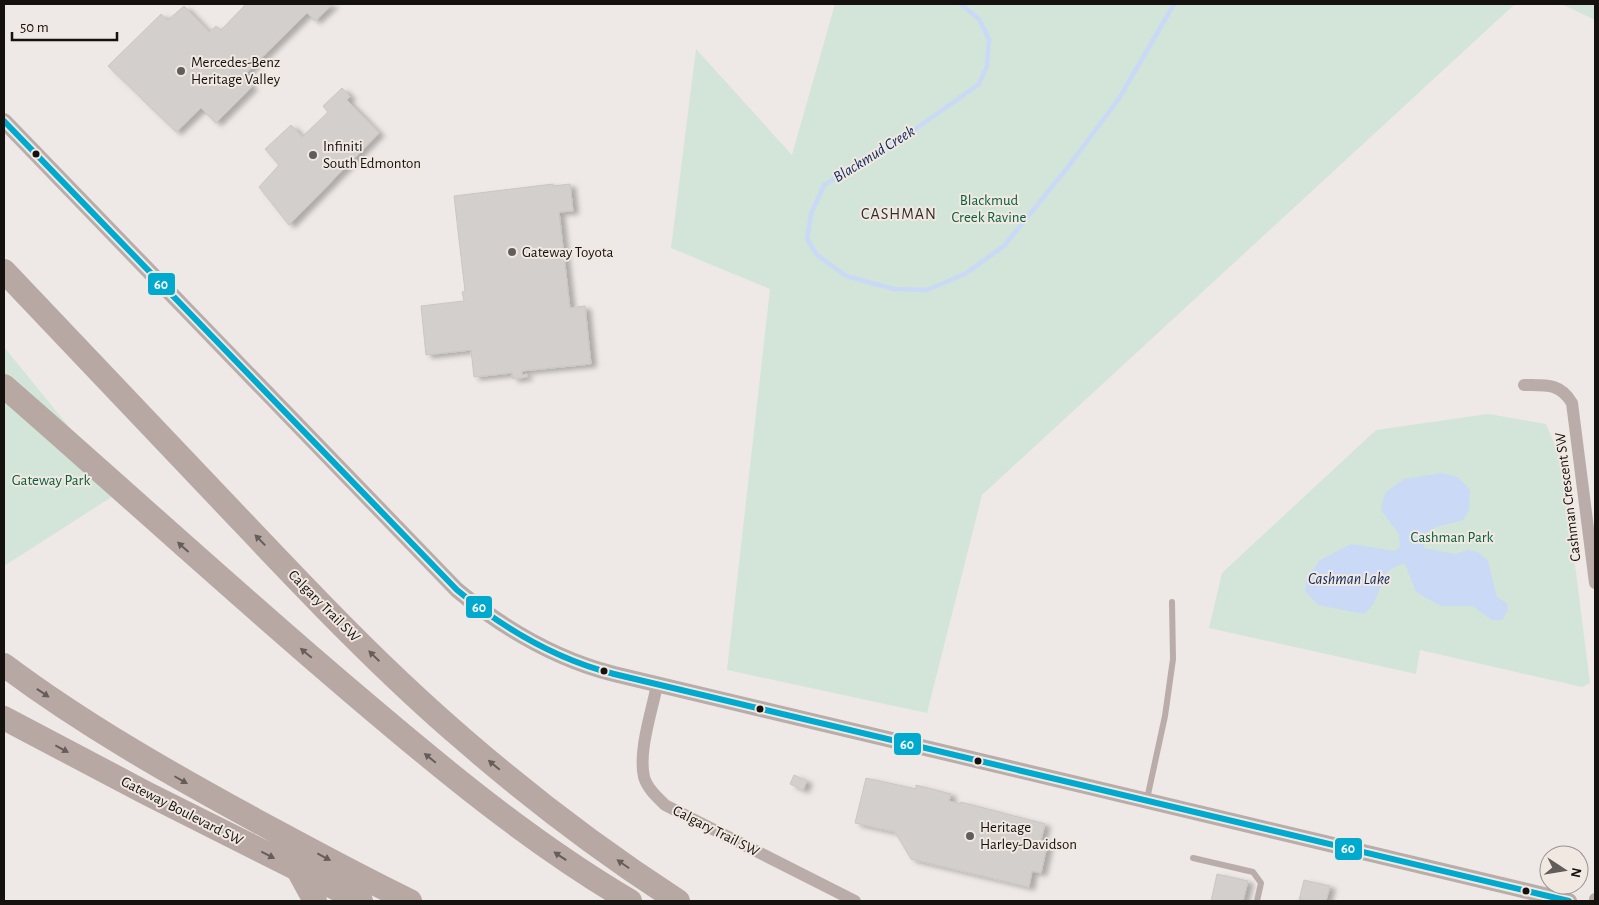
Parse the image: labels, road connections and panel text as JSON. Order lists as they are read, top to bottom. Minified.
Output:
{"streets":{"highway":["Calgary Trail SW","Gateway Boulevard SW"],"street":["Cashman Crescent SW"]},"districts":["CASHMAN"],"water":["Blackmud Creek","Cashman Lake"],"parks":["Blackmud Creek Ravine","Gateway Park","Cashman Park"],"places":["Mercedes-Benz Heritage Valley","Infiniti South Edmonton","Gateway Toyota","Heritage Harley-Davidson"],"lines":["transit line 60"],"scale_bar":"50 m","north":"right"}
